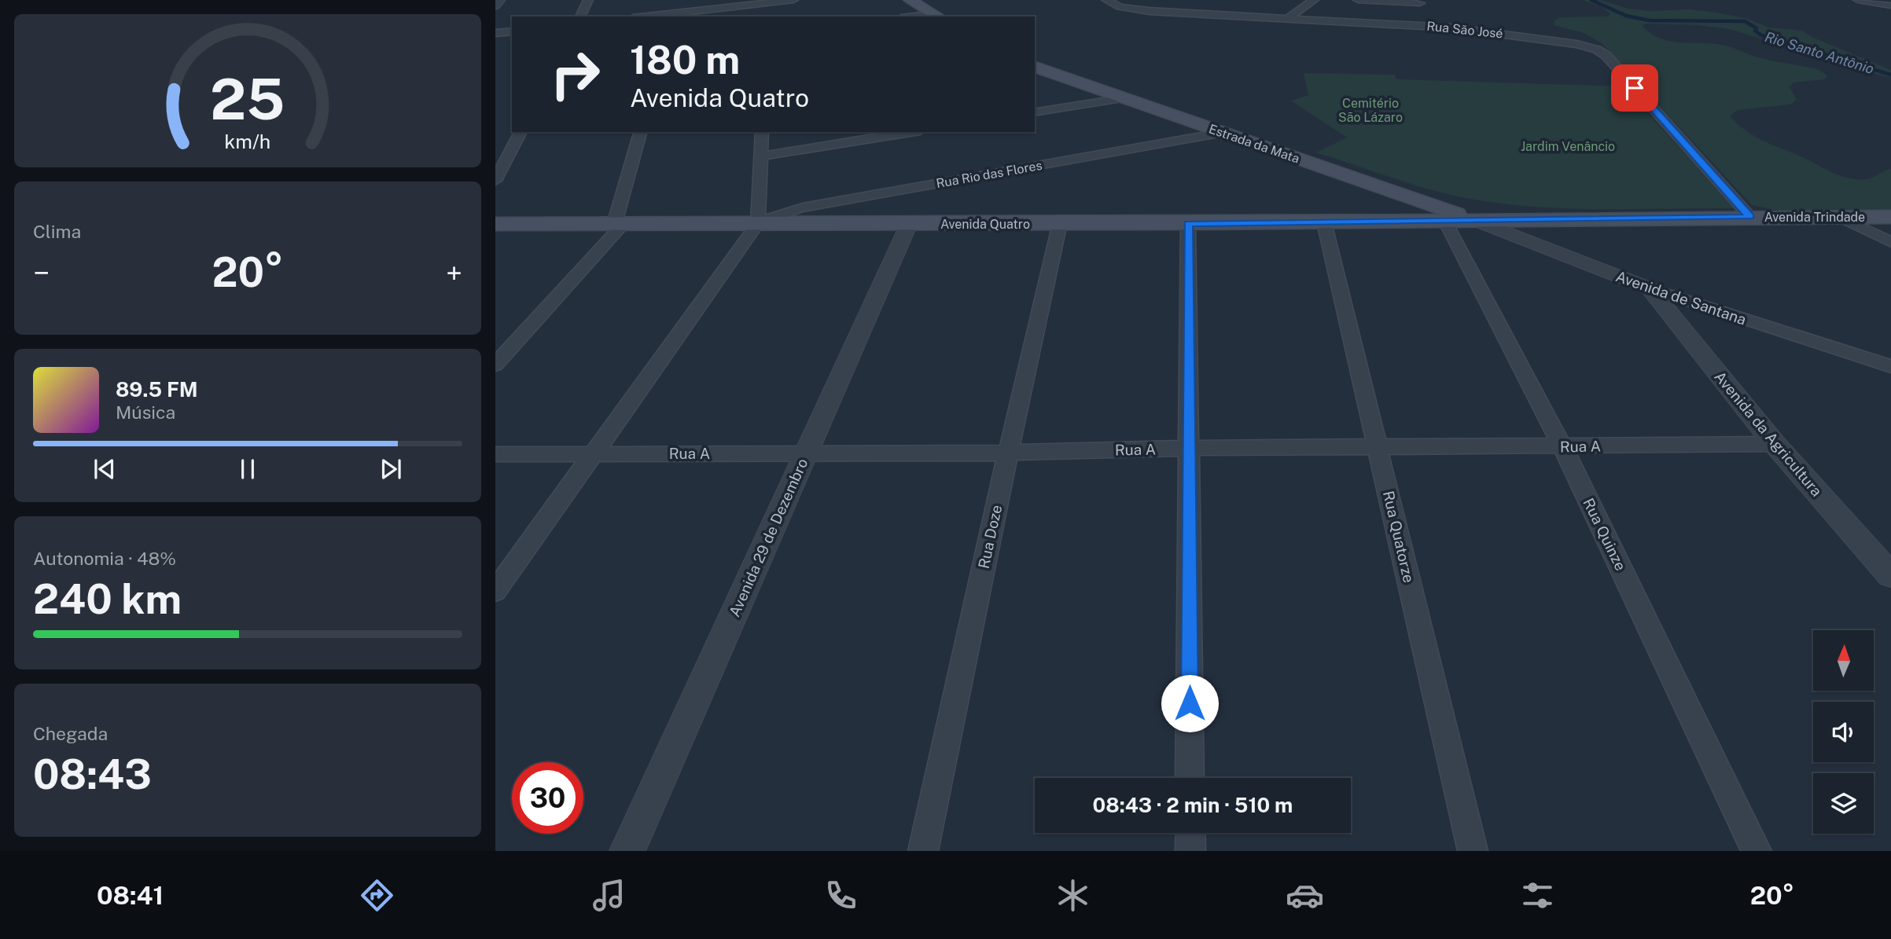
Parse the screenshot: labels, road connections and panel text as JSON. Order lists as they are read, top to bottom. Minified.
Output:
{"streets":{"main road":["Estrada da Mata","Avenida Trindade","Avenida Quatro"],"street":["Rua São José","Rua Rio das Flores","Avenida de Santana","Avenida da Agricultura","Rua A","Rua Quinze","Rua Doze","Rua Quatorze","Avenida 29 de Dezembro"]},"crossings":[["Rua São José","Avenida Trindade"],["Estrada da Mata","Rua Rio das Flores"],["Estrada da Mata","Avenida Trindade"],["Estrada da Mata","Avenida Quatro"],["Estrada da Mata","Avenida de Santana"],["Rua Rio das Flores","Avenida Quatro"],["Avenida Trindade","Avenida Quatro"],["Avenida Trindade","Avenida de Santana"],["Avenida Quatro","Avenida de Santana"],["Avenida Quatro","Rua Quinze"],["Avenida Quatro","Rua Doze"],["Avenida Quatro","Rua Quatorze"],["Avenida Quatro","Avenida 29 de Dezembro"],["Avenida de Santana","Avenida da Agricultura"],["Avenida da Agricultura","Rua A"],["Rua A","Rua Quinze"],["Rua A","Rua Doze"],["Rua A","Rua Quatorze"],["Rua A","Avenida 29 de Dezembro"]],"water":["Rio Santo Antônio"],"parks":["Cemitério São Lázaro","Jardim Venâncio"],"north":"top","page":{"turn":["180 m","Avenida Quatro"],"tile":["Clima",["Autonomia · 48%","240 km"],["Chegada","08:43"]],"heat":["−","20°","+"],"song":["89.5 FM","Música"],"limit":"30","trip":"08:43 · 2 min · 510 m","tabs":["08:41","20°"],"gauge":["25","km/h"]}}
